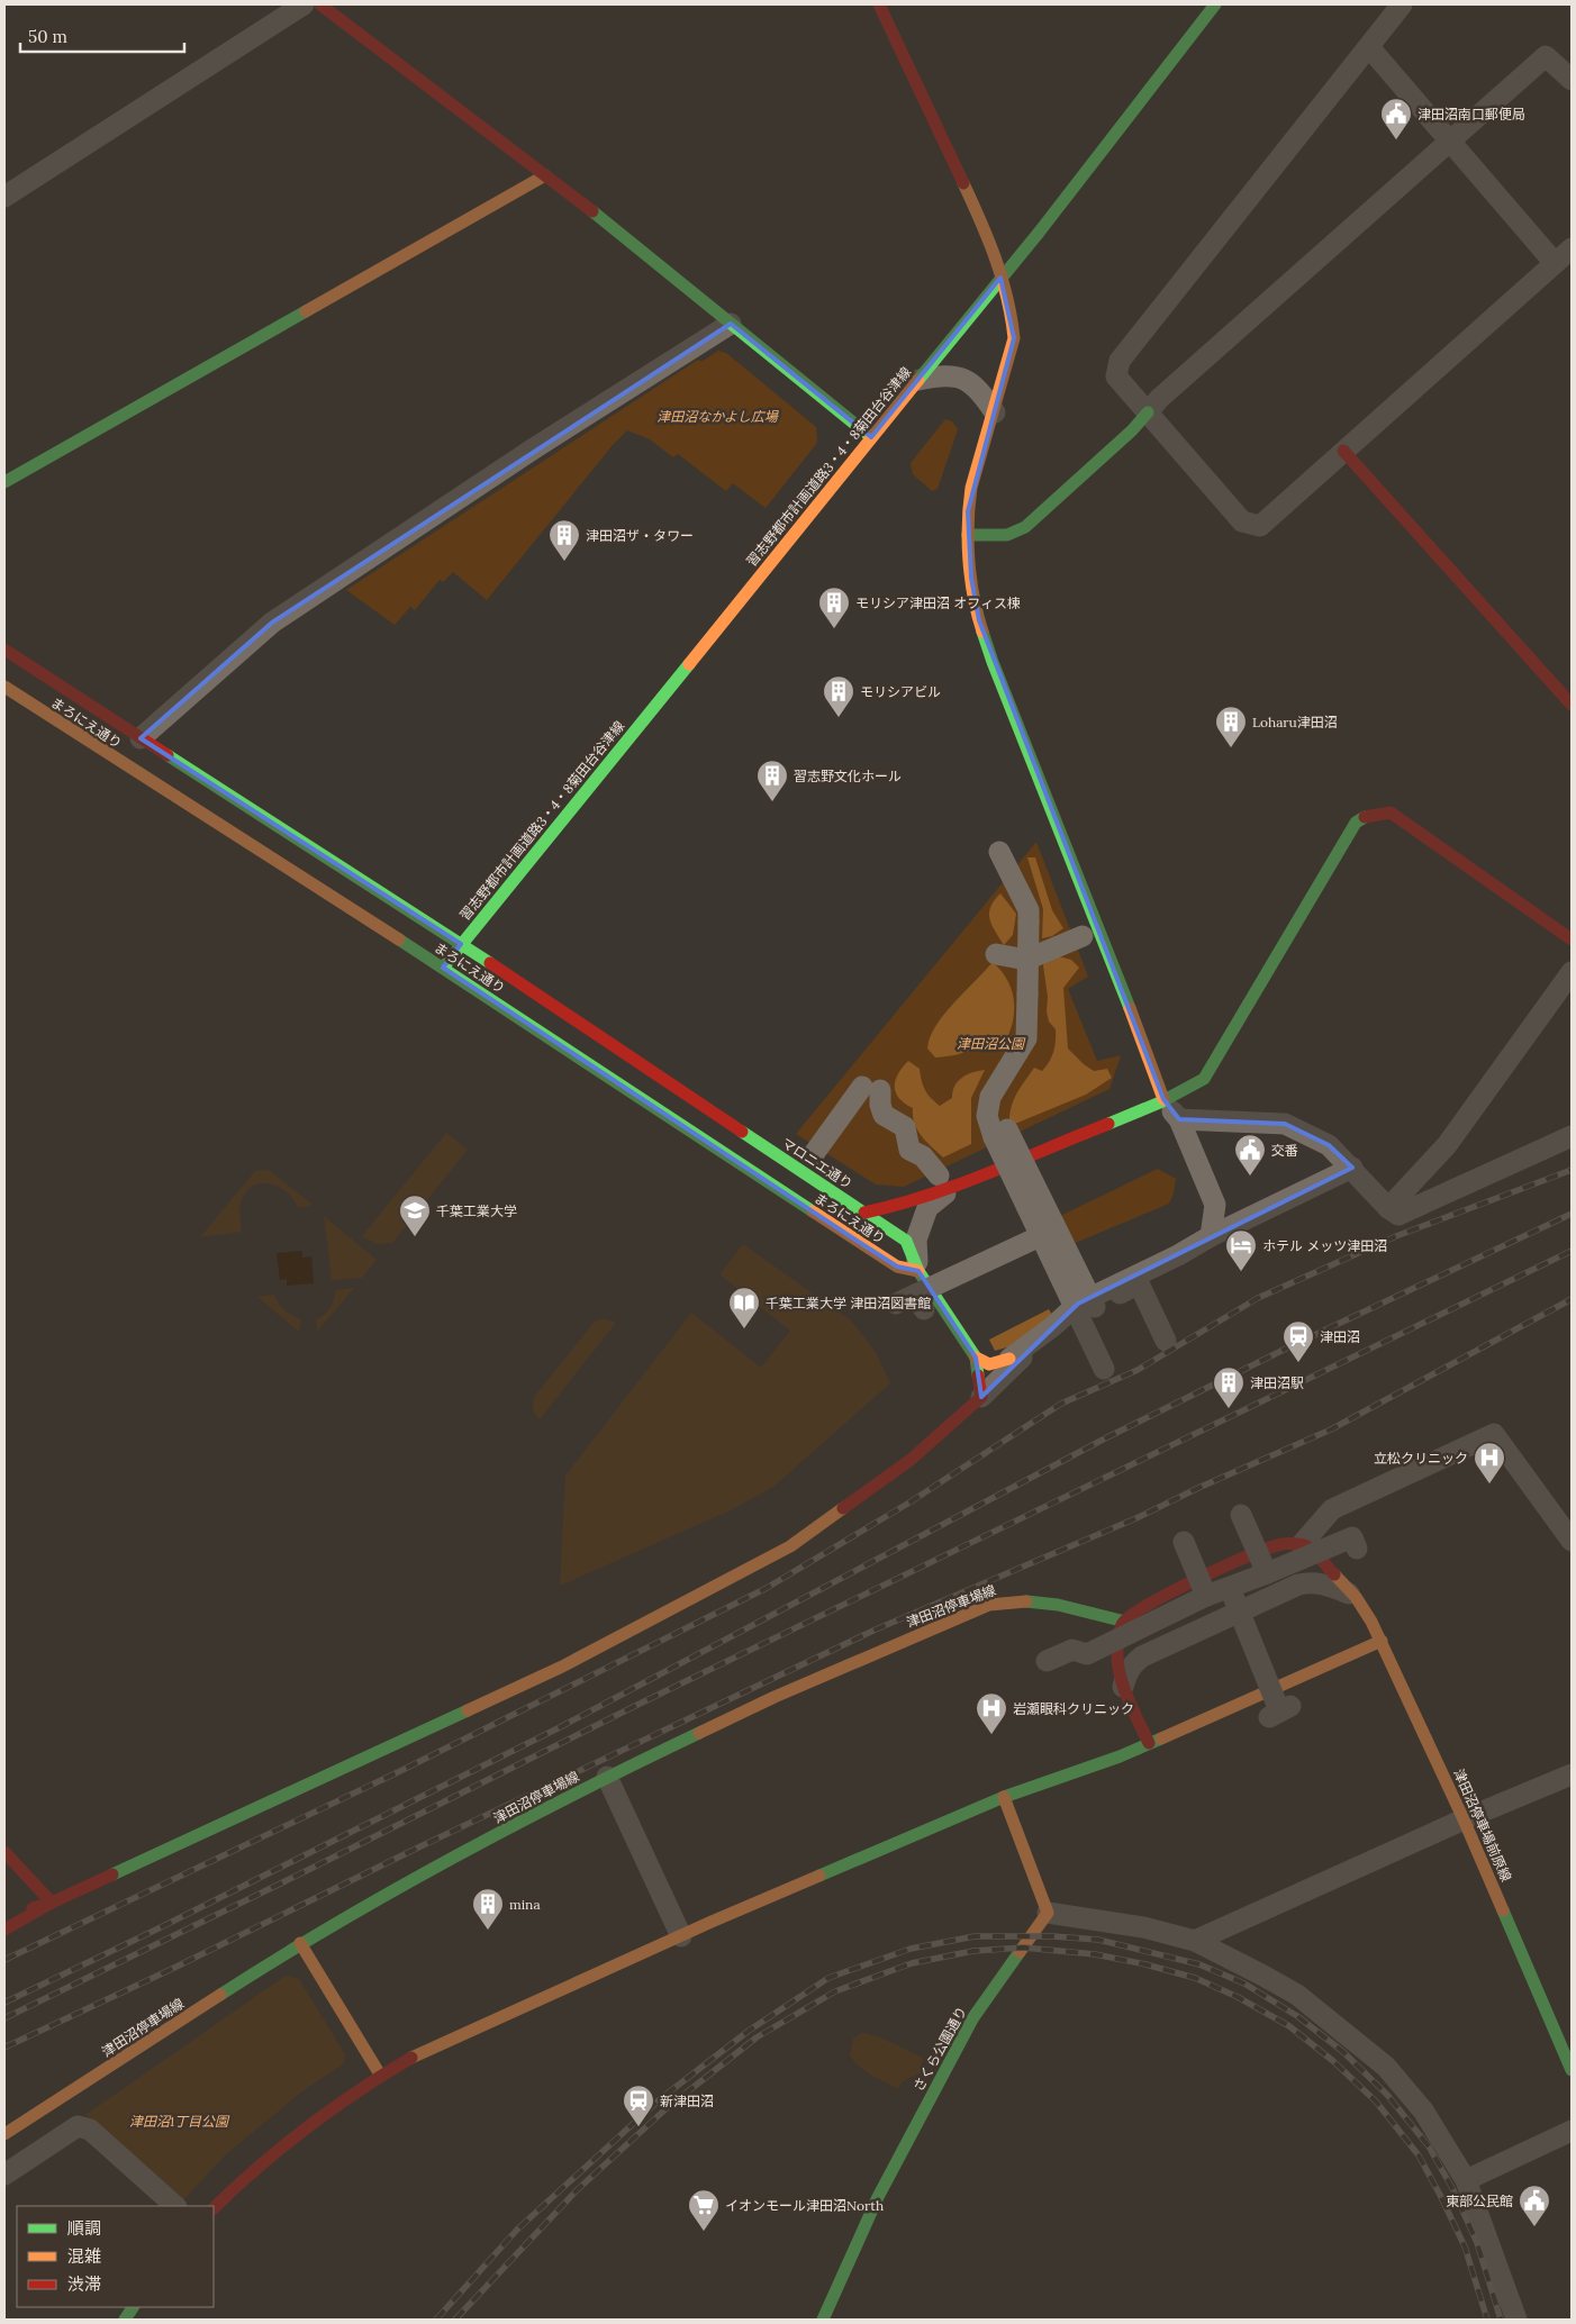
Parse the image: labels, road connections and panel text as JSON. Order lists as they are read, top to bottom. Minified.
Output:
{"streets":{"street":["習志野都市計画道路3・4・8菊田台谷津線","まろにえ通り","マロニエ通り","津田沼停車場線","津田沼停車場前原線","さくら公園通り"]},"crossings":[["習志野都市計画道路3・4・8菊田台谷津線","まろにえ通り"],["まろにえ通り","マロニエ通り"]],"parks":["津田沼なかよし広場","津田沼公園","津田沼1丁目公園"],"places":{"public building":["津田沼南口郵便局","交番","東部公民館"],"building":["津田沼ザ・タワー","モリシア津田沼 オフィス棟","モリシアビル","Loharu津田沼","習志野文化ホール","津田沼駅","mina"],"school or university":["千葉工業大学"],"hotel":["ホテル メッツ津田沼"],"library":["千葉工業大学 津田沼図書館"],"station":["津田沼","新津田沼"],"hospital":["立松クリニック","岩瀬眼科クリニック"],"supermarket":["イオンモール津田沼North"]},"legend":["順調","混雑","渋滞"],"scale_bar":"50 m"}
